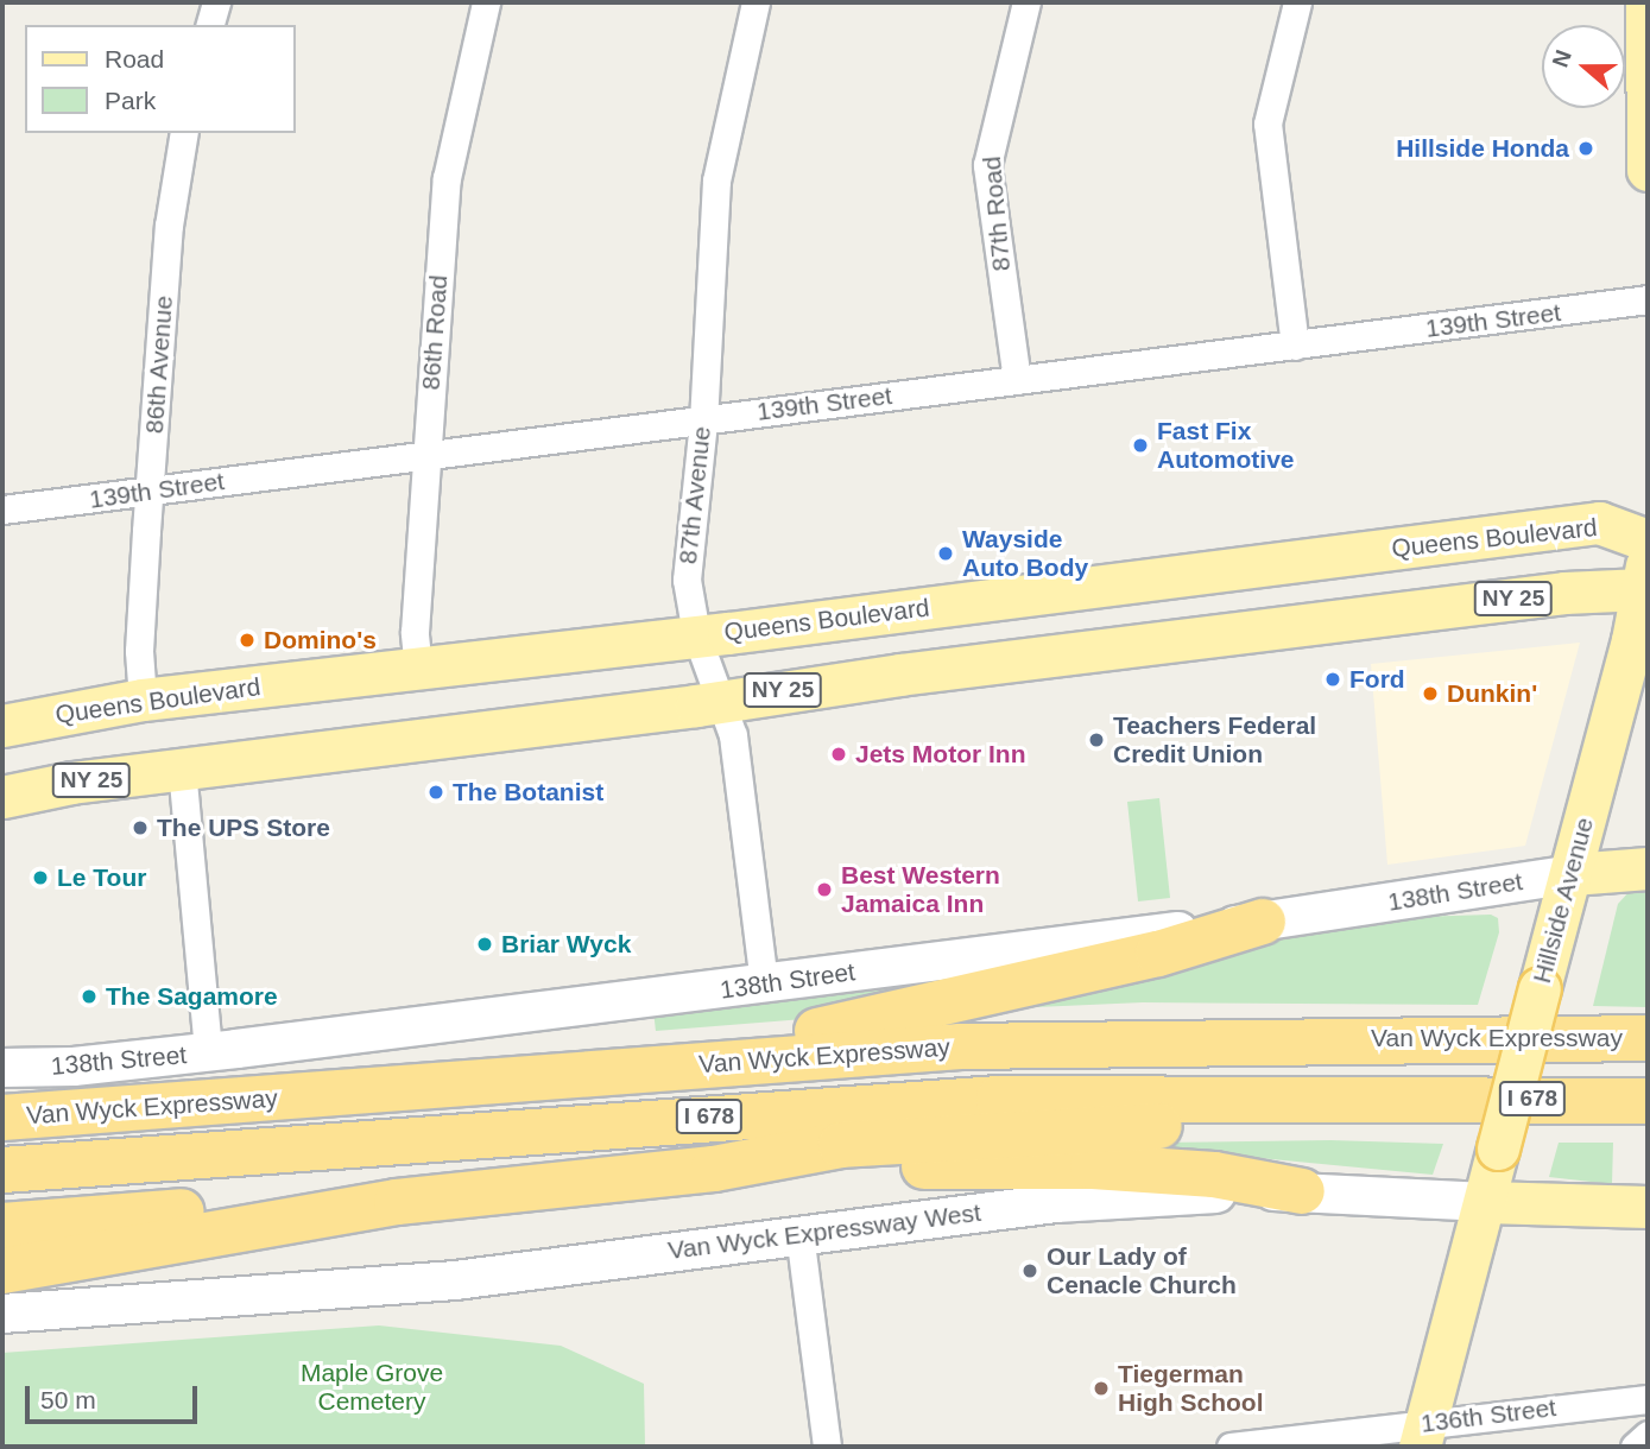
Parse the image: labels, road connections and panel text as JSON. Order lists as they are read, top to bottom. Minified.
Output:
{"streets":{"highway":["Van Wyck Expressway","I 678"],"main road":["Queens Boulevard","NY 25","138th Street","Hillside Avenue","Van Wyck Expressway West"],"street":["87th Road","139th Street","86th Road","86th Avenue","87th Avenue","136th Street"]},"crossings":[["87th Road","139th Street"],["139th Street","86th Road"],["139th Street","86th Avenue"],["139th Street","87th Avenue"],["86th Road","Queens Boulevard"],["86th Avenue","Queens Boulevard"],["87th Avenue","Queens Boulevard"],["87th Avenue","NY 25"],["87th Avenue","138th Street"],["Queens Boulevard","Hillside Avenue"],["NY 25","Hillside Avenue"],["138th Street","Hillside Avenue"],["Hillside Avenue","Van Wyck Expressway West"],["Hillside Avenue","136th Street"]],"parks":["Maple Grove Cemetery"],"places":["Hillside Honda","Fast Fix Automotive","Wayside Auto Body","Domino's","Ford","Dunkin'","Teachers Federal Credit Union","Jets Motor Inn","The Botanist","The UPS Store","Le Tour","Best Western Jamaica Inn","Briar Wyck","The Sagamore","Our Lady of Cenacle Church","Tiegerman High School"],"legend":["Road","Park"],"scale_bar":"50 m","north":"left"}
